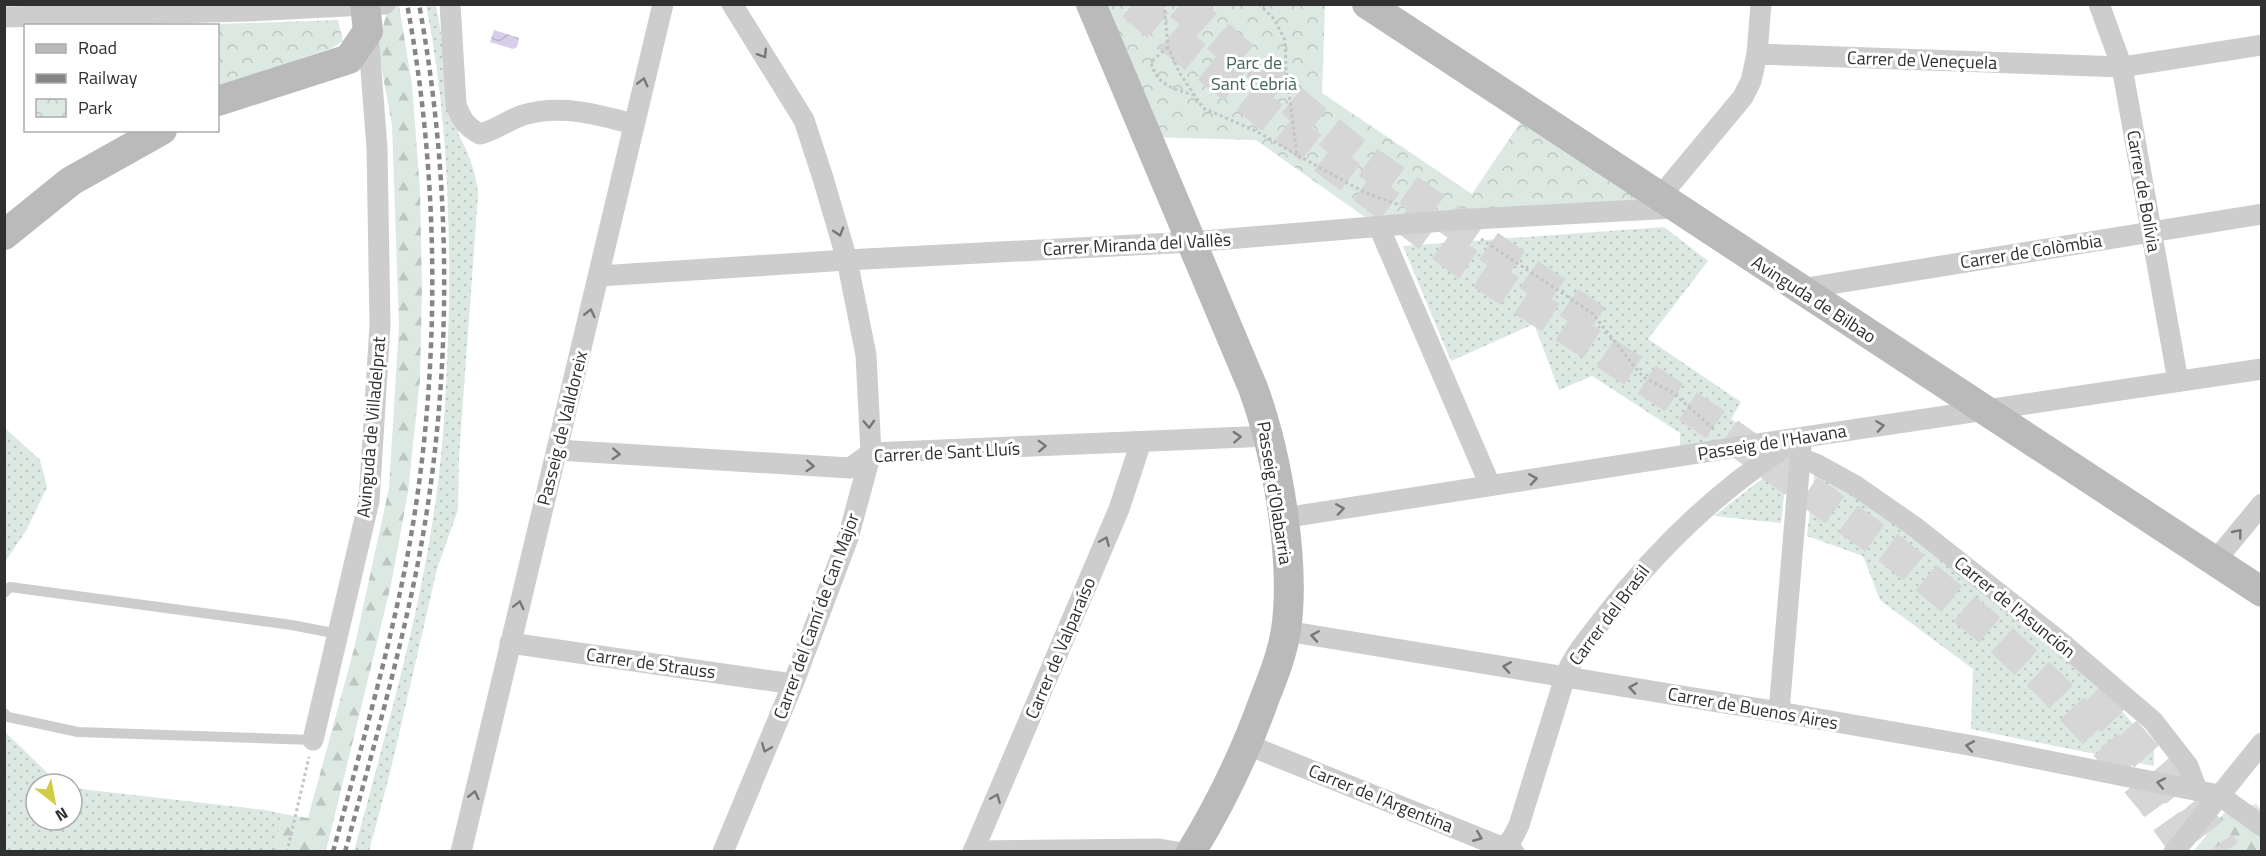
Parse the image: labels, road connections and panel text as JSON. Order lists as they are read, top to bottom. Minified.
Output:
{"streets":{"street":["Carrer de Veneçuela","Carrer de Bolívia","Carrer Miranda del Vallès","Carrer de Colòmbia","Avinguda de Bilbao","Avinguda de Villadelprat","Passeig de Valldoreix","Passeig de l'Havana","Carrer de Sant Lluís","Passeig d'Olabarria","Carrer de l'Asunción","Carrer del Brasil","Carrer del Camí de Can Major","Carrer de Valparaíso","Carrer de Strauss","Carrer de Buenos Aires","Carrer de l'Argentina"]},"crossings":[["Carrer de Veneçuela","Carrer de Bolívia"],["Carrer de Bolívia","Carrer de Colòmbia"],["Carrer de Bolívia","Passeig de l'Havana"],["Carrer Miranda del Vallès","Avinguda de Bilbao"],["Carrer Miranda del Vallès","Passeig de Valldoreix"],["Carrer Miranda del Vallès","Passeig d'Olabarria"],["Carrer Miranda del Vallès","Carrer del Camí de Can Major"],["Carrer de Colòmbia","Avinguda de Bilbao"],["Avinguda de Bilbao","Passeig de l'Havana"],["Passeig de Valldoreix","Carrer de Sant Lluís"],["Passeig de Valldoreix","Carrer de Strauss"],["Passeig de l'Havana","Passeig d'Olabarria"],["Passeig de l'Havana","Carrer de l'Asunción"],["Passeig de l'Havana","Carrer del Brasil"],["Carrer de Sant Lluís","Passeig d'Olabarria"],["Carrer de Sant Lluís","Carrer del Camí de Can Major"],["Carrer de Sant Lluís","Carrer de Valparaíso"],["Passeig d'Olabarria","Carrer de Buenos Aires"],["Passeig d'Olabarria","Carrer de l'Argentina"],["Carrer de l'Asunción","Carrer del Brasil"],["Carrer de l'Asunción","Carrer de Buenos Aires"],["Carrer del Brasil","Carrer de Buenos Aires"],["Carrer del Brasil","Carrer de l'Argentina"],["Carrer del Camí de Can Major","Carrer de Strauss"]],"one_way":["Passeig de Valldoreix","Passeig de l'Havana","Carrer de Sant Lluís","Carrer del Camí de Can Major","Carrer de Valparaíso","Carrer de Buenos Aires","Carrer de l'Argentina"],"parks":["Parc de Sant Cebrià"],"legend":["Road","Railway","Park"],"north":"bottom right"}
